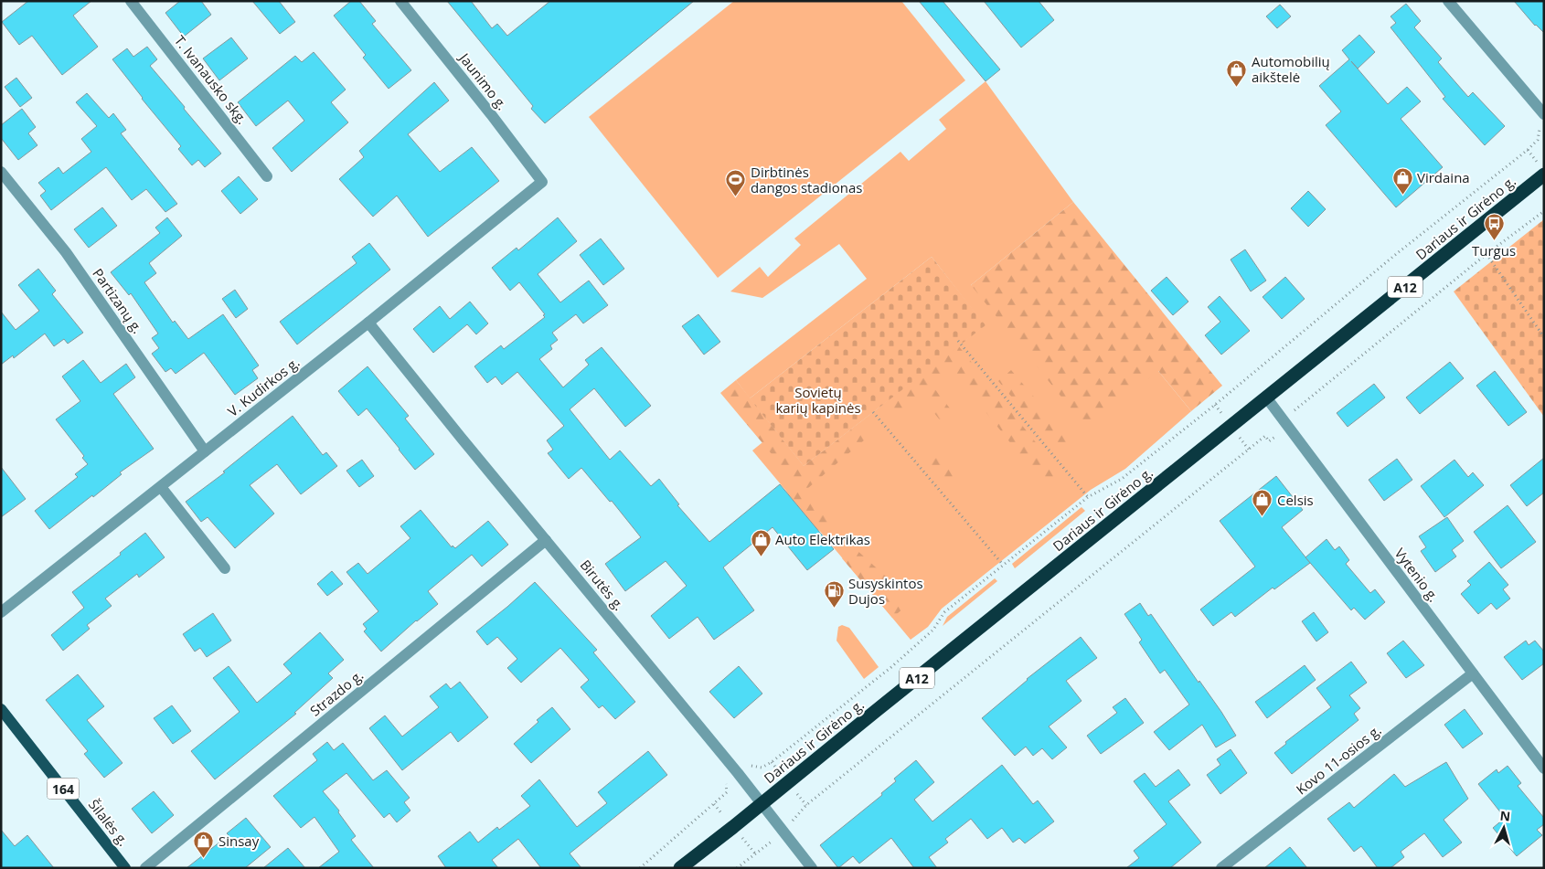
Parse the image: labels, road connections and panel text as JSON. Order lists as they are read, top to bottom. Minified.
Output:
{"streets":{"highway":["Dariaus ir Girėno g.","A12"],"main road":["164","Šilalės g."],"street":["T. Ivanausko skg.","Jaunimo g.","Partizanų g.","V. Kudirkos g.","Vytenio g.","Birutės g.","Strazdo g.","Kovo 11-osios g."]},"crossings":[["Jaunimo g.","V. Kudirkos g."],["Dariaus ir Girėno g.","Vytenio g."],["Dariaus ir Girėno g.","Birutės g."],["Partizanų g.","V. Kudirkos g."],["V. Kudirkos g.","Birutės g."],["Vytenio g.","Kovo 11-osios g."],["Birutės g.","Strazdo g."]],"parks":["Sovietų karių kapinės"],"places":{"shop":["Automobilių aikštelė","Virdaina","Celsis","Auto Elektrikas","Sinsay"],"sports":["Dirbtinės dangos stadionas"],"bus stop":["Turgus"],"fuel station":["Susyskintos Dujos"]},"north":"top"}
